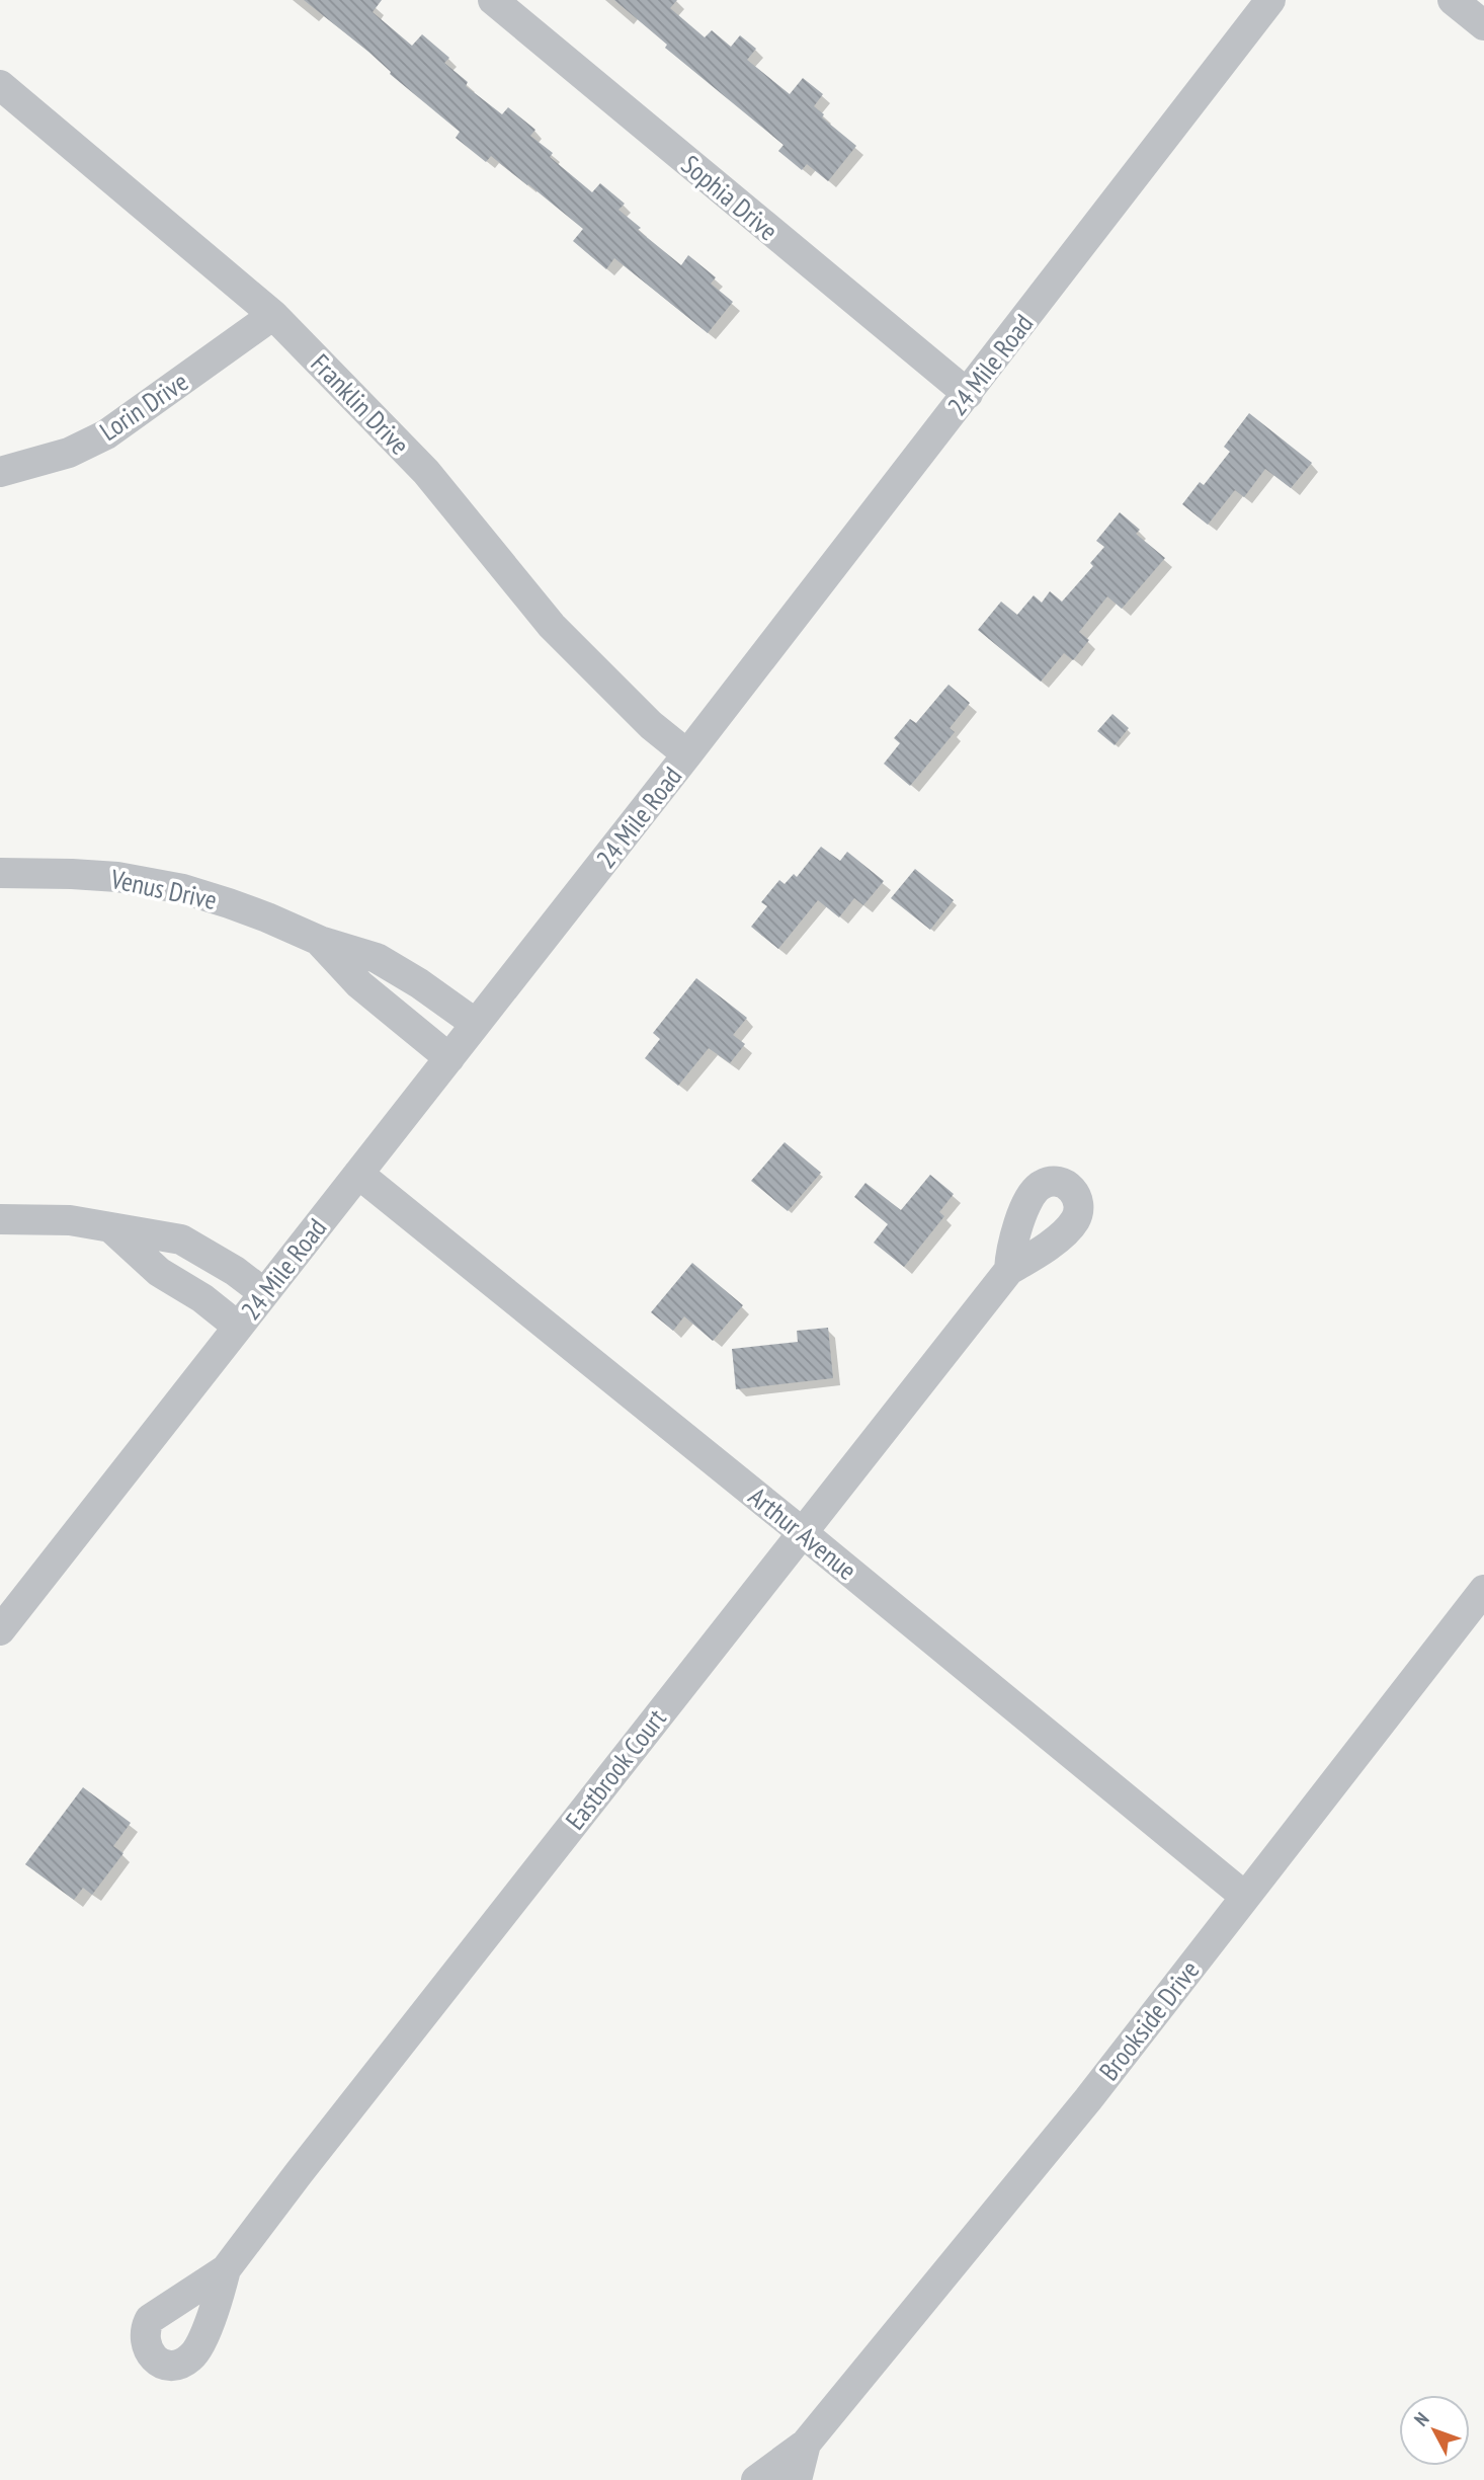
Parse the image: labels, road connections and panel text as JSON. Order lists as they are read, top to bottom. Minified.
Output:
{"streets":{"street":["Sophia Drive","24 Mile Road","Franklin Drive","Lorin Drive","Venus Drive","Arthur Avenue","Eastbrook Court","Brookside Drive"]},"crossings":[["Sophia Drive","24 Mile Road"],["24 Mile Road","Franklin Drive"],["24 Mile Road","Venus Drive"],["24 Mile Road","Arthur Avenue"],["Franklin Drive","Lorin Drive"],["Arthur Avenue","Eastbrook Court"],["Arthur Avenue","Brookside Drive"]],"north":"top left"}
